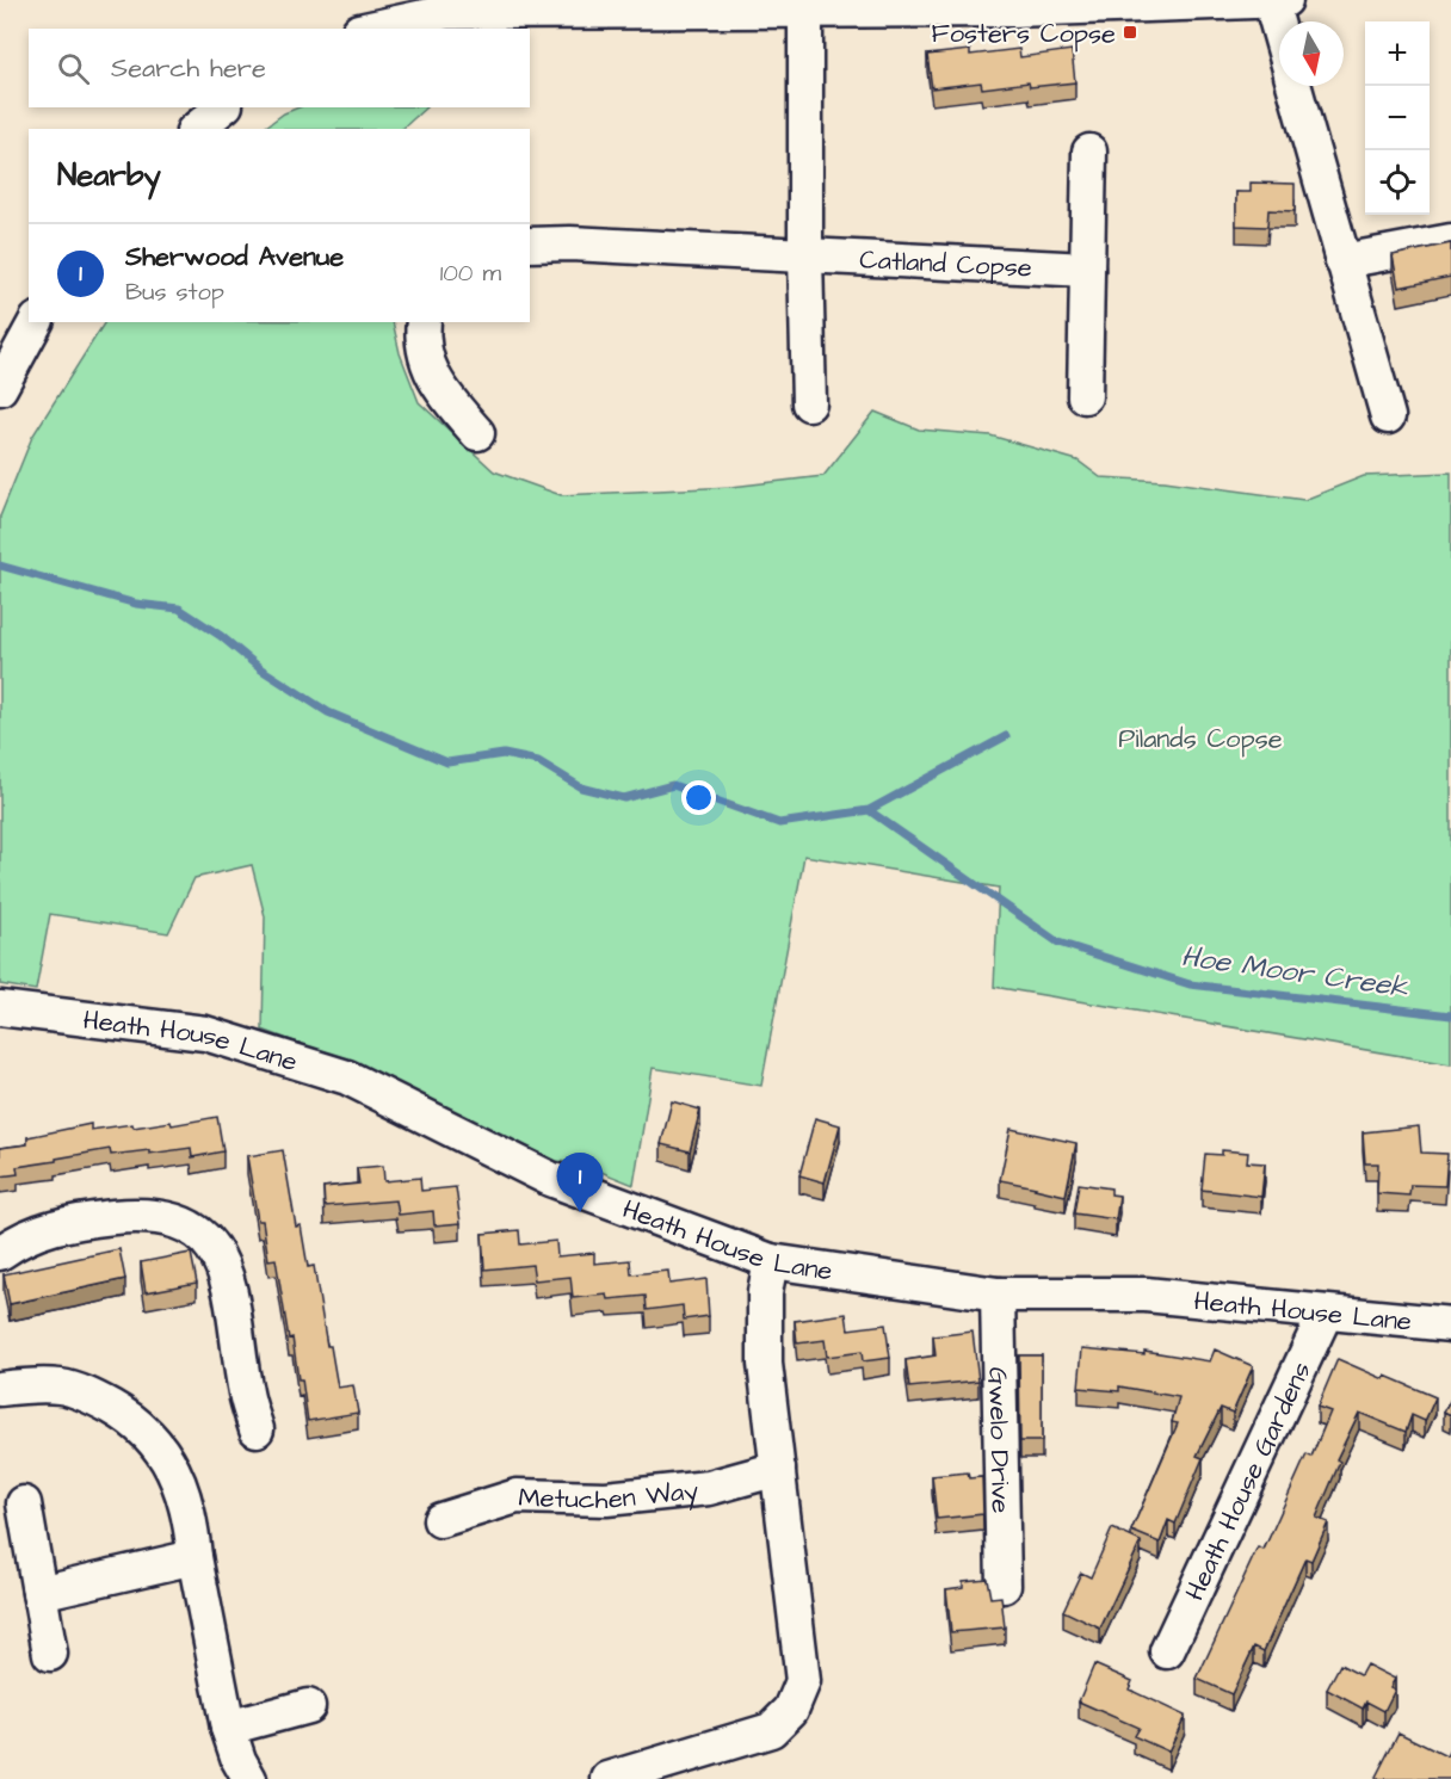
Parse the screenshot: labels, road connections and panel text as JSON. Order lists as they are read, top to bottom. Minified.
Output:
{"streets":{"street":["Catland Copse","Heath House Lane","Gwelo Drive","Heath House Gardens","Metuchen Way"]},"crossings":[["Heath House Lane","Gwelo Drive"],["Heath House Lane","Heath House Gardens"]],"water":["Hoe Moor Creek"],"parks":["Pilands Copse"],"places":{"transit":["Fosters Copse"]},"north":"bottom","page":{"map_buttons":["+","−"],"search":"Search here","heading":"Nearby","list":[{"mark":"1","name":"Sherwood Avenue","note":"Bus stop","value":"100 m"}],"pins":"1"}}
